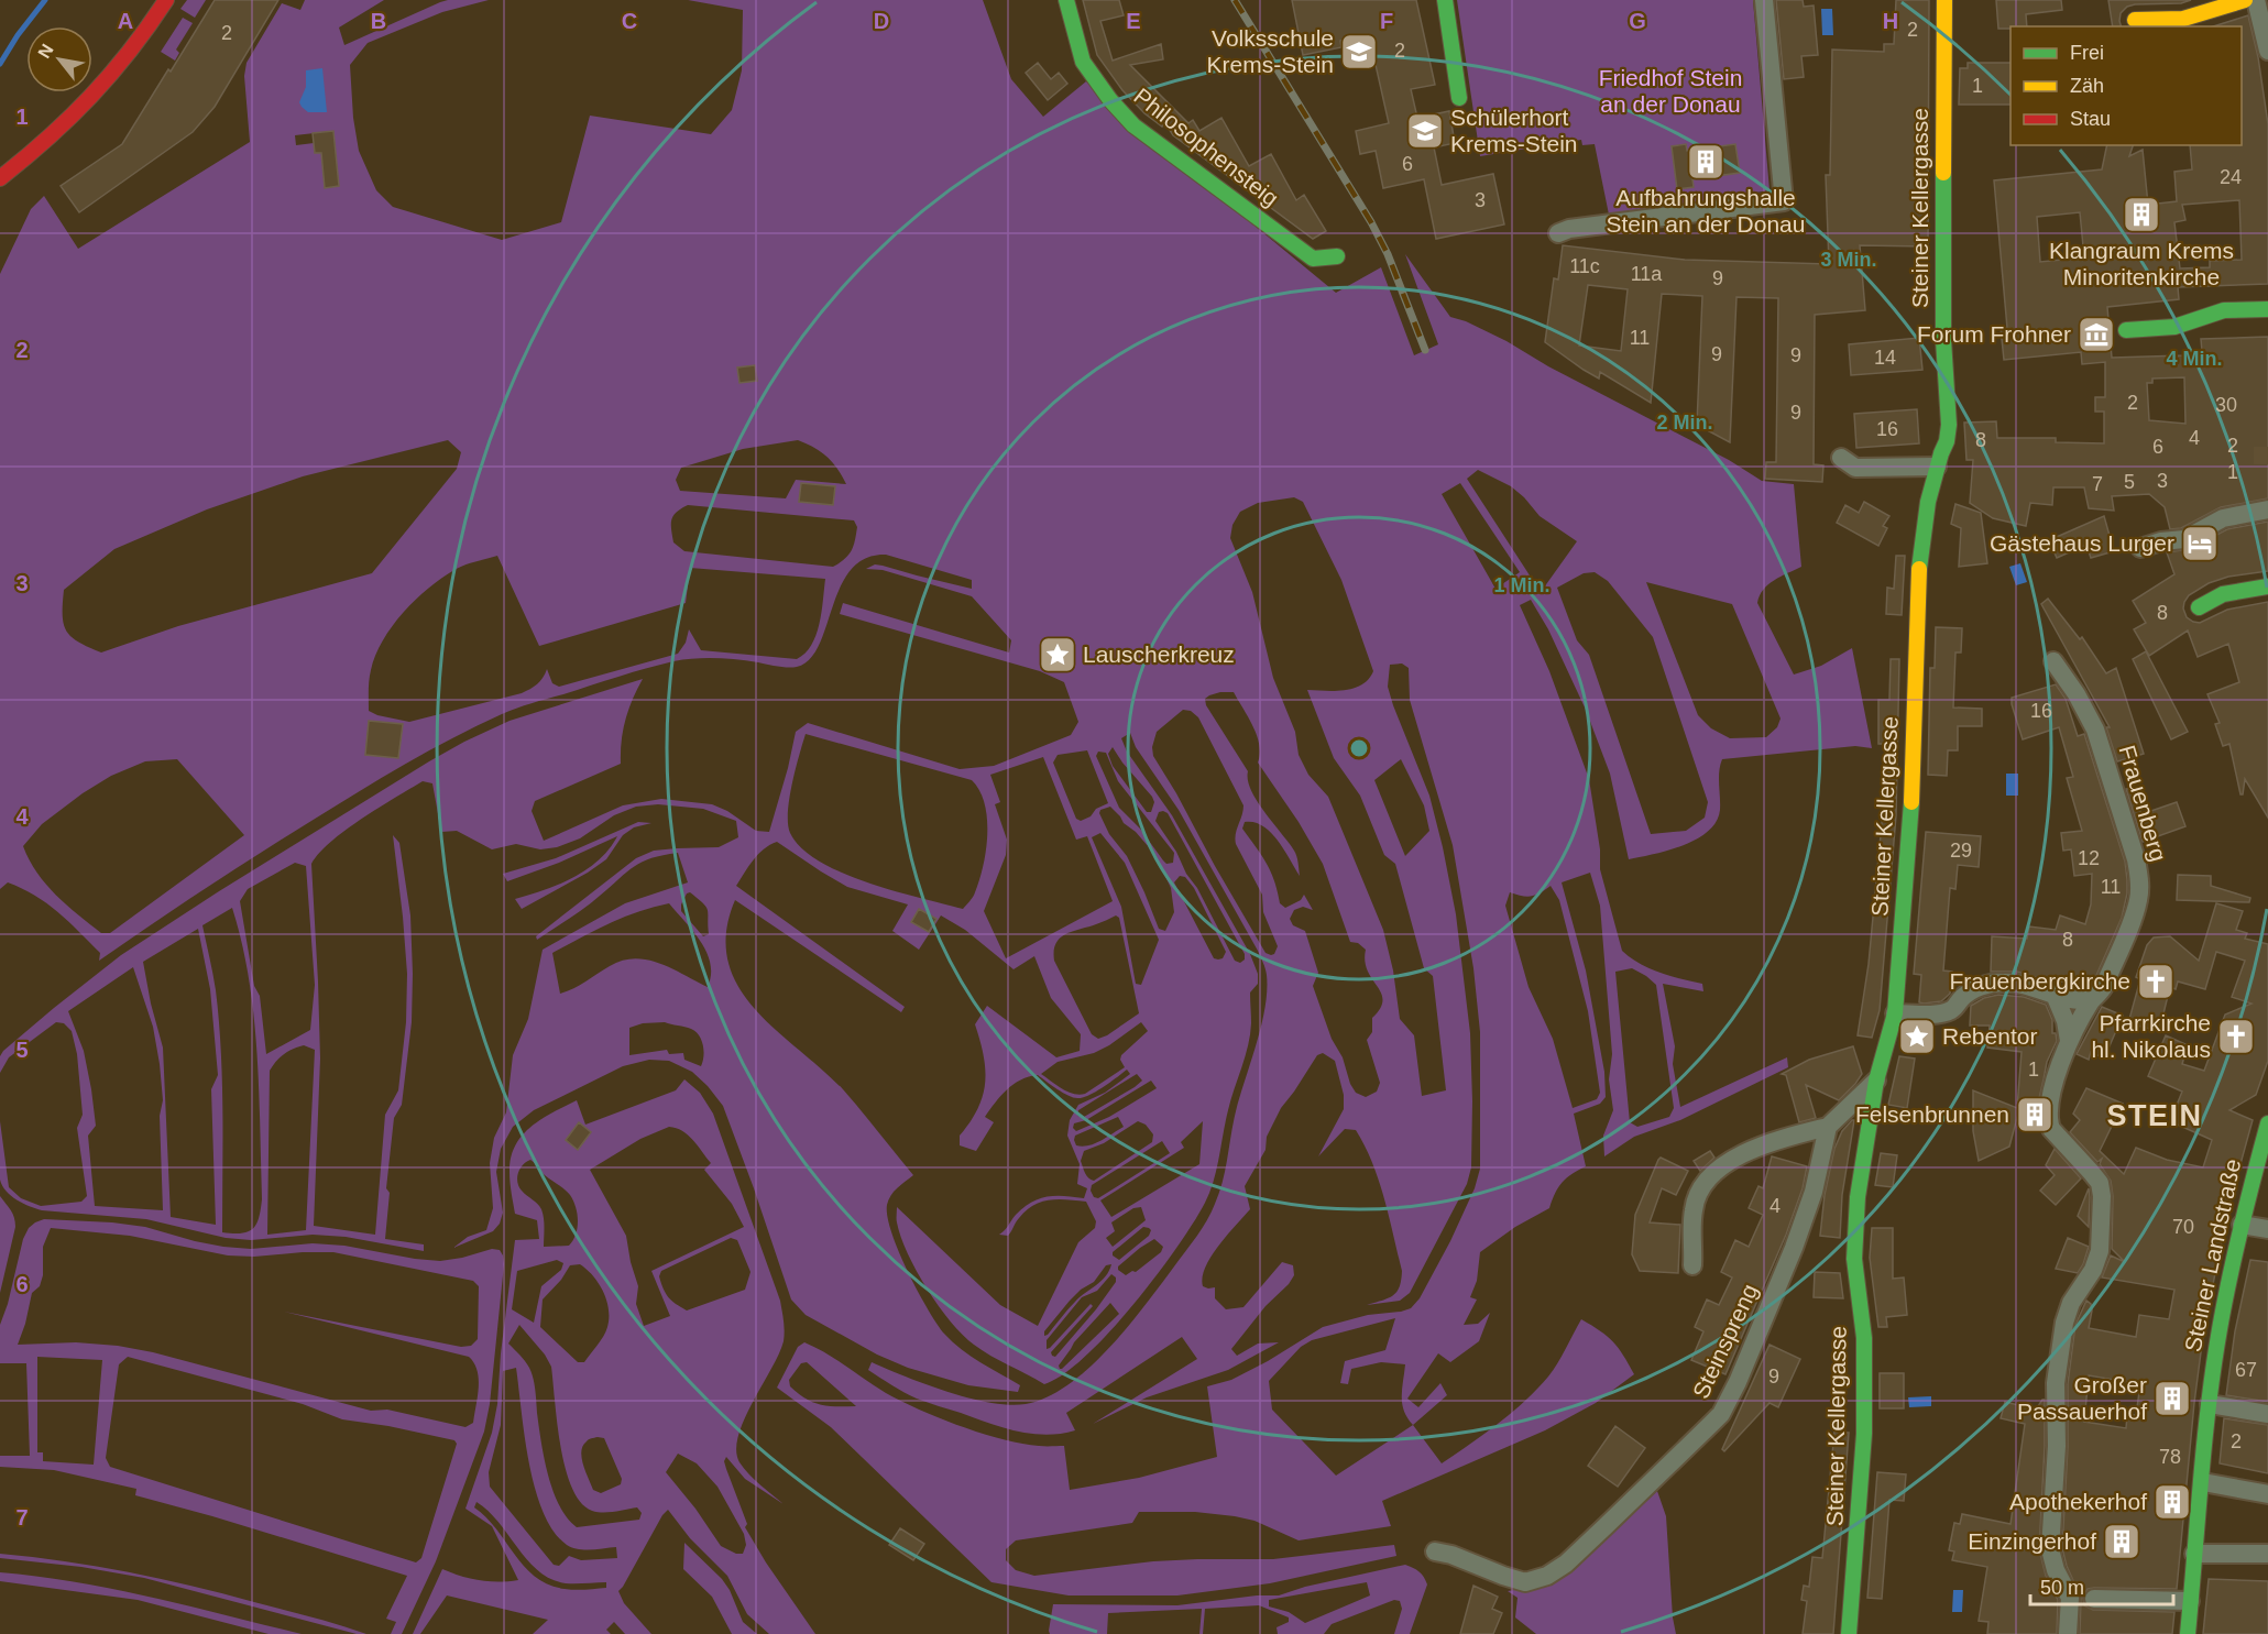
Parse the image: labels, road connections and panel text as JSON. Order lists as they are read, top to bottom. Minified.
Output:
{"streets":{"street":["Philosophensteig","Steiner Kellergasse","Frauenberg","Steiner Landstraße","Steinspreng"]},"districts":["STEIN"],"parks":["Friedhof Stein an der Donau"],"places":{"school or university":["Volksschule Krems-Stein","Schülerhort Krems-Stein"],"building":["Aufbahrungshalle Stein an der Donau","Klangraum Krems Minoritenkirche","Felsenbrunnen","Großer Passauerhof","Apothekerhof","Einzingerhof"],"museum":["Forum Frohner"],"hotel":["Gästehaus Lurger"],"place":["Lauscherkreuz","Rebentor"],"church":["Frauenbergkirche","Pfarrkirche hl. Nikolaus"]},"house_numbers":["2","2","2","1","6","24","3","11c","11a","9","11","9","9","14","2","30","9","16","4","8","2","6","1","3","5","7","8","16","29","12","11","8","1","4","70","67","9","2","78"],"legend":["Frei","Zäh","Stau"],"scale_bar":"50 m","north":"top left","grid":{"columns":["A","B","C","D","E","F","G","H"],"rows":["1","2","3","4","5","6","7"]},"rings":["3 Min.","4 Min.","2 Min.","1 Min."]}
